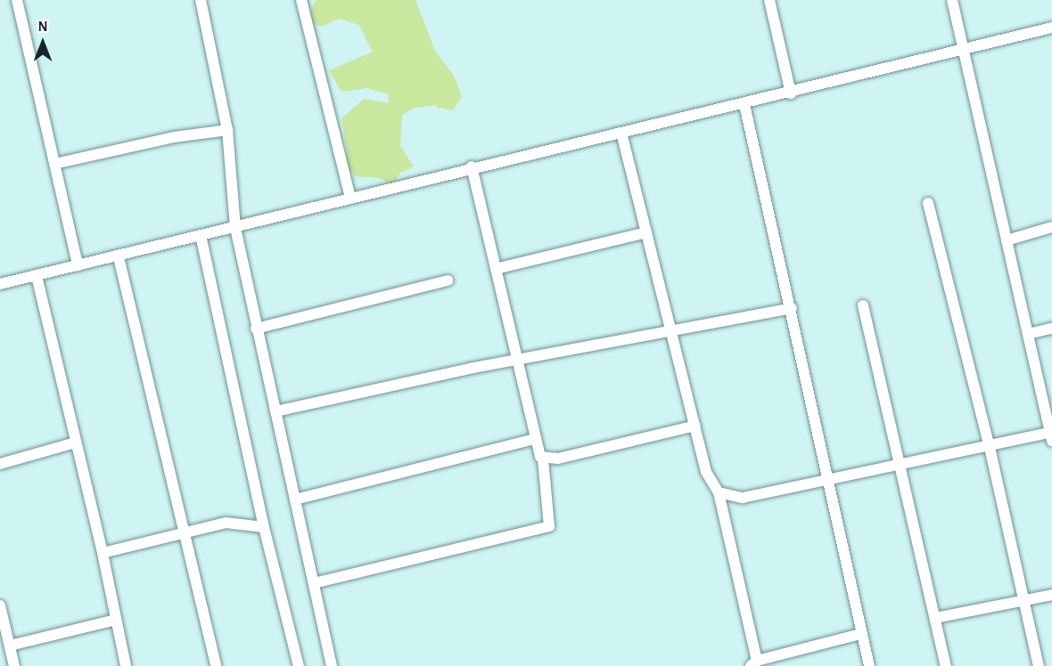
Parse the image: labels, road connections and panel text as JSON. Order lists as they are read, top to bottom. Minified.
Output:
{"north":"top"}
